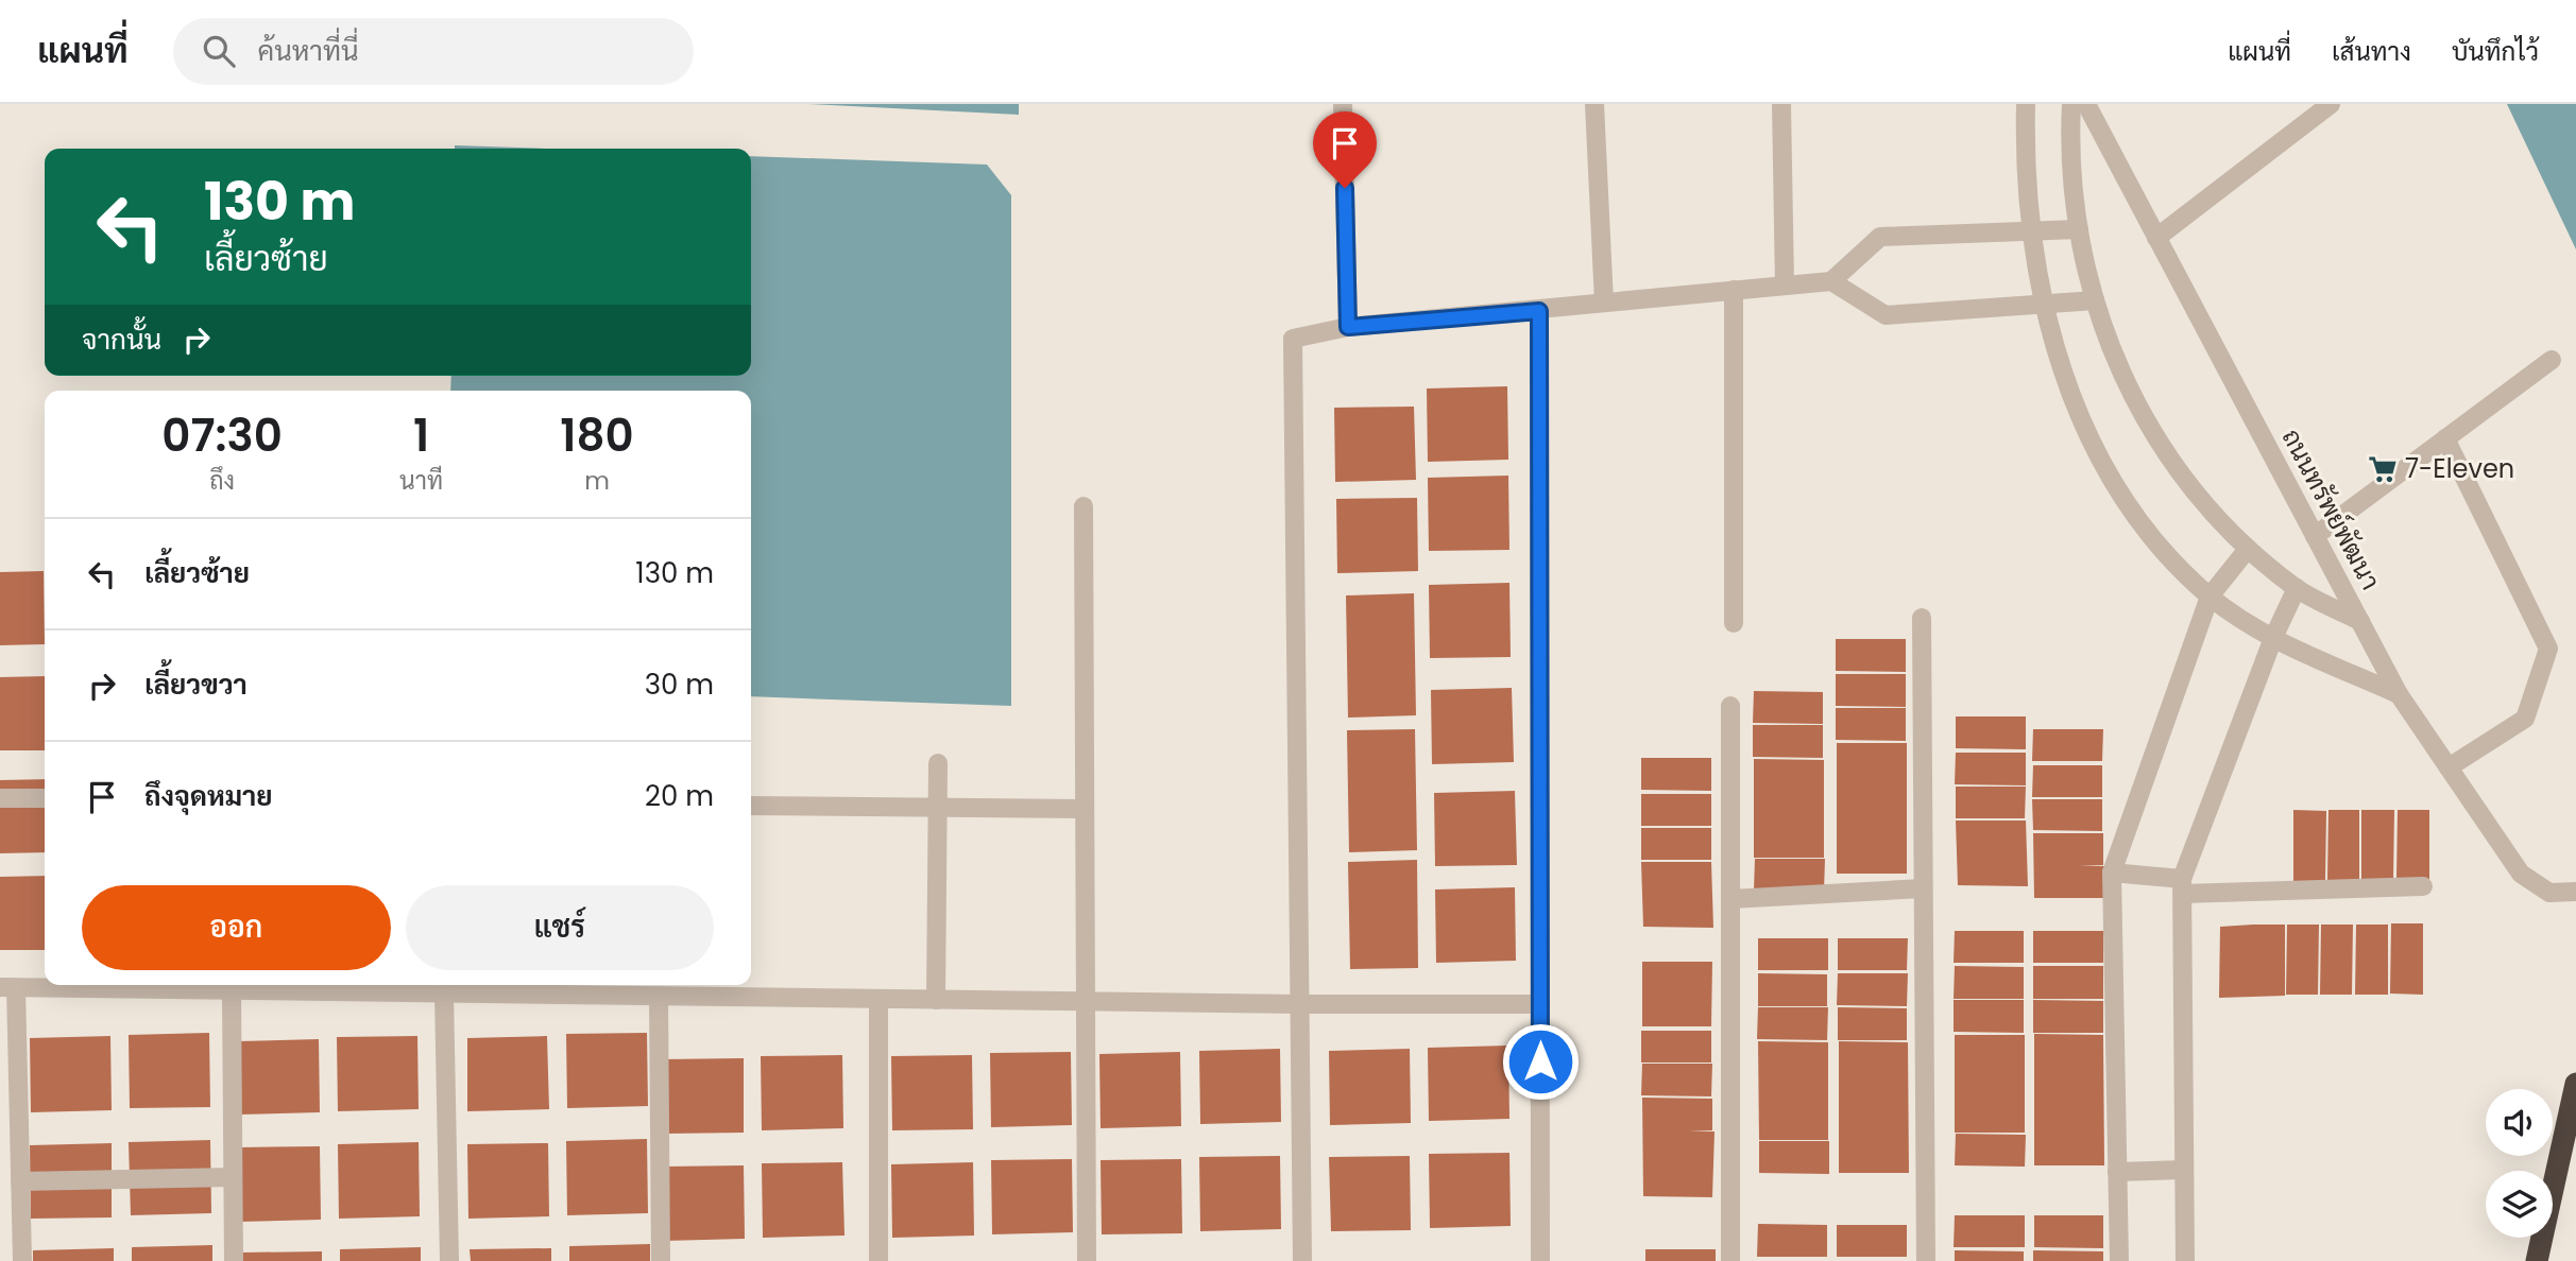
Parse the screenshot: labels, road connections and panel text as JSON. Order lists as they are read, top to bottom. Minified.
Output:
{"streets":{"street":["ถนนทรัพย์พัฒนา"]},"places":{"supermarket":["7-Eleven"]},"page":{"header":"แผนที่","search":"ค้นหาที่นี่","nav":["แผนที่","เส้นทาง","บันทึกไว้"],"turn":["130 m","เลี้ยวซ้าย"],"then":"จากนั้น","eta":["07:30","ถึง","1","นาที","180","m"],"list":[{"name":"เลี้ยวซ้าย","value":"130 m"},{"name":"เลี้ยวขวา","value":"30 m"},{"name":"ถึงจุดหมาย","value":"20 m"}],"buttons":["ออก","แชร์"]}}
